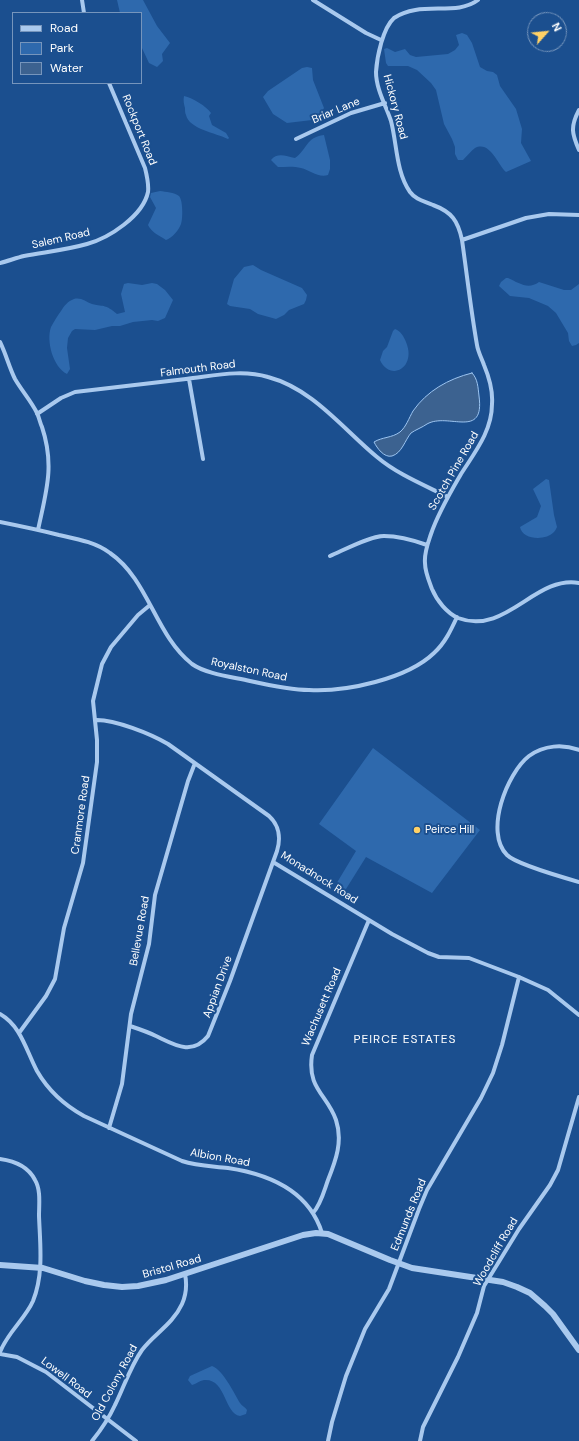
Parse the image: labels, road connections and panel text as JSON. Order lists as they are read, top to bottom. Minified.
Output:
{"streets":{"street":["Hickory Road","Briar Lane","Rockport Road","Salem Road","Falmouth Road","Scotch Pine Road","Royalston Road","Cranmore Road","Monadnock Road","Bellevue Road","Appian Drive","Wachusett Road","Albion Road","Edmunds Road","Woodcliff Road","Bristol Road","Lowell Road","Old Colony Road"]},"crossings":[["Hickory Road","Briar Lane"],["Hickory Road","Scotch Pine Road"],["Rockport Road","Salem Road"],["Falmouth Road","Scotch Pine Road"],["Scotch Pine Road","Royalston Road"],["Royalston Road","Cranmore Road"],["Cranmore Road","Monadnock Road"],["Cranmore Road","Albion Road"],["Monadnock Road","Bellevue Road"],["Monadnock Road","Appian Drive"],["Monadnock Road","Wachusett Road"],["Monadnock Road","Edmunds Road"],["Bellevue Road","Appian Drive"],["Bellevue Road","Albion Road"],["Wachusett Road","Albion Road"],["Albion Road","Bristol Road"],["Bristol Road","Old Colony Road"],["Lowell Road","Old Colony Road"]],"districts":["PEIRCE ESTATES"],"places":["Peirce Hill"],"legend":["Road","Park","Water"],"north":"top right"}
